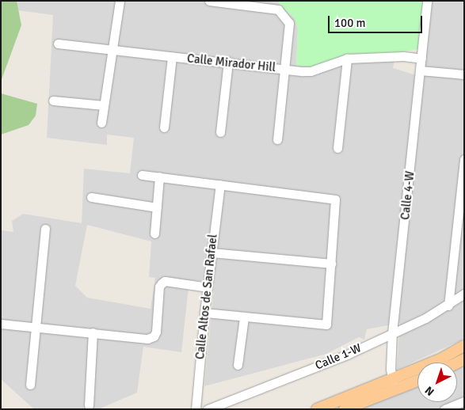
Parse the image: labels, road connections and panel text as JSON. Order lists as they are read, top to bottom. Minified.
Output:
{"streets":{"street":["Calle Mirador Hill","Calle 4-W","Calle Altos de San Rafael","Calle 1-W"]},"crossings":[["Calle Mirador Hill","Calle 4-W"],["Calle 4-W","Calle 1-W"]],"scale_bar":"100 m","north":"bottom left"}
